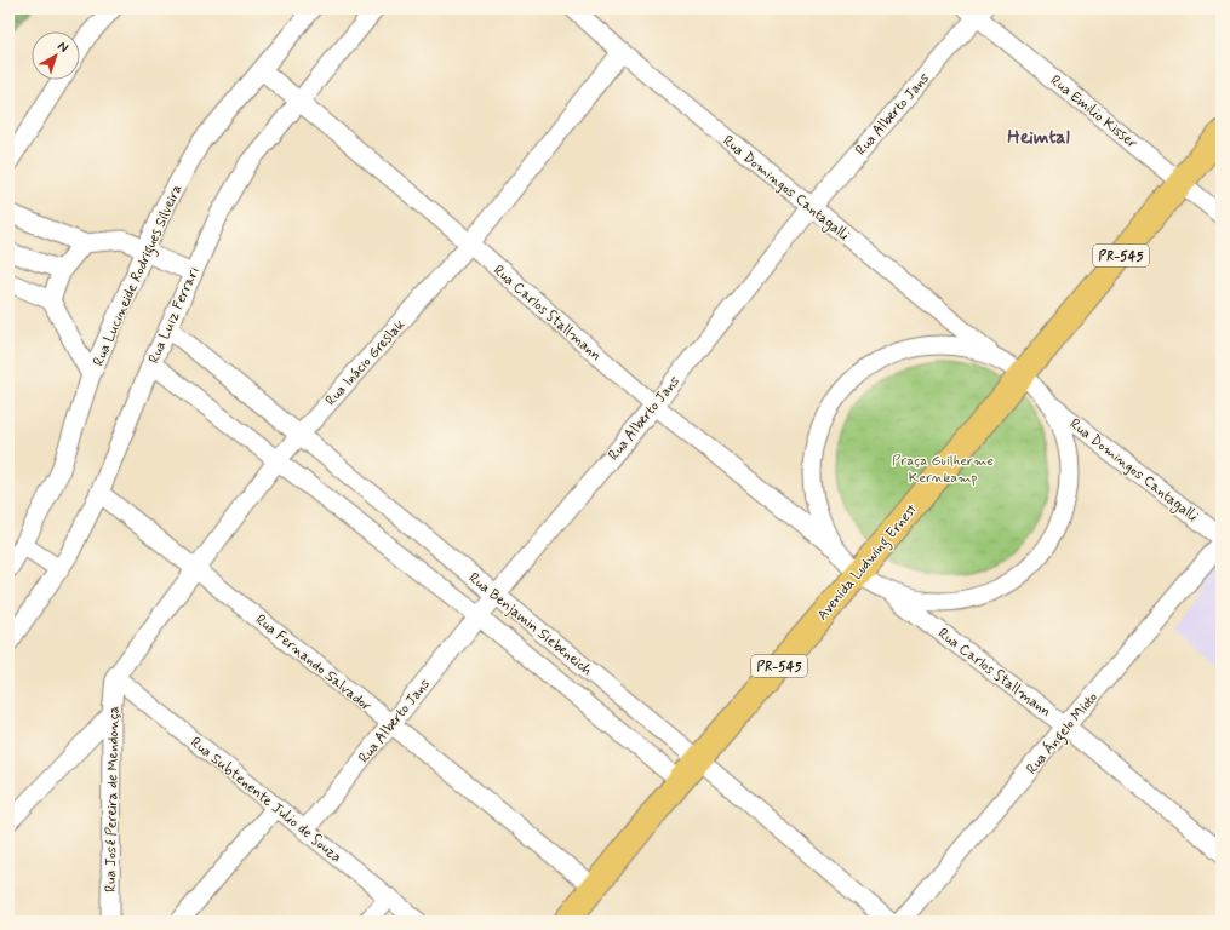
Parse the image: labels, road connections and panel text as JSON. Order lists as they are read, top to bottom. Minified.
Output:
{"streets":{"highway":["PR-545","Avenida Ludwing Ernest"],"street":["Rua Emilio Kisser","Rua Alberto Jans","Rua Domingos Cantagalli","Rua Lucineide Rodrigues Silveira","Rua Carlos Stallmann","Rua Luiz Ferrari","Rua Inácio Greslak","Rua Benjamin Siebeneich","Rua Fernando Salvador","Rua Ángelo Mioto","Rua José Pereira de Mendonça","Rua Subtenente Julio de Souza"]},"crossings":[["Rua Emilio Kisser","Rua Alberto Jans"],["Rua Emilio Kisser","Avenida Ludwing Ernest"],["Rua Alberto Jans","Rua Domingos Cantagalli"],["Rua Alberto Jans","Rua Carlos Stallmann"],["Rua Alberto Jans","Rua Benjamin Siebeneich"],["Rua Alberto Jans","Rua Fernando Salvador"],["Rua Alberto Jans","Rua Subtenente Julio de Souza"],["Rua Domingos Cantagalli","Rua Inácio Greslak"],["Rua Domingos Cantagalli","Avenida Ludwing Ernest"],["Rua Lucineide Rodrigues Silveira","Rua Carlos Stallmann"],["Rua Carlos Stallmann","Rua Luiz Ferrari"],["Rua Carlos Stallmann","Rua Inácio Greslak"],["Rua Carlos Stallmann","Rua Ángelo Mioto"],["Rua Luiz Ferrari","Rua Benjamin Siebeneich"],["Rua Luiz Ferrari","Rua Fernando Salvador"],["Rua Inácio Greslak","Rua Benjamin Siebeneich"],["Rua Inácio Greslak","Rua Fernando Salvador"],["Rua Inácio Greslak","Rua José Pereira de Mendonça"],["Rua Inácio Greslak","Rua Subtenente Julio de Souza"],["Avenida Ludwing Ernest","Rua Benjamin Siebeneich"],["Avenida Ludwing Ernest","Rua Fernando Salvador"],["Rua José Pereira de Mendonça","Rua Subtenente Julio de Souza"]],"districts":["Heimtal"],"parks":["Praça Guilherme Kernkamp"],"north":"top right"}
